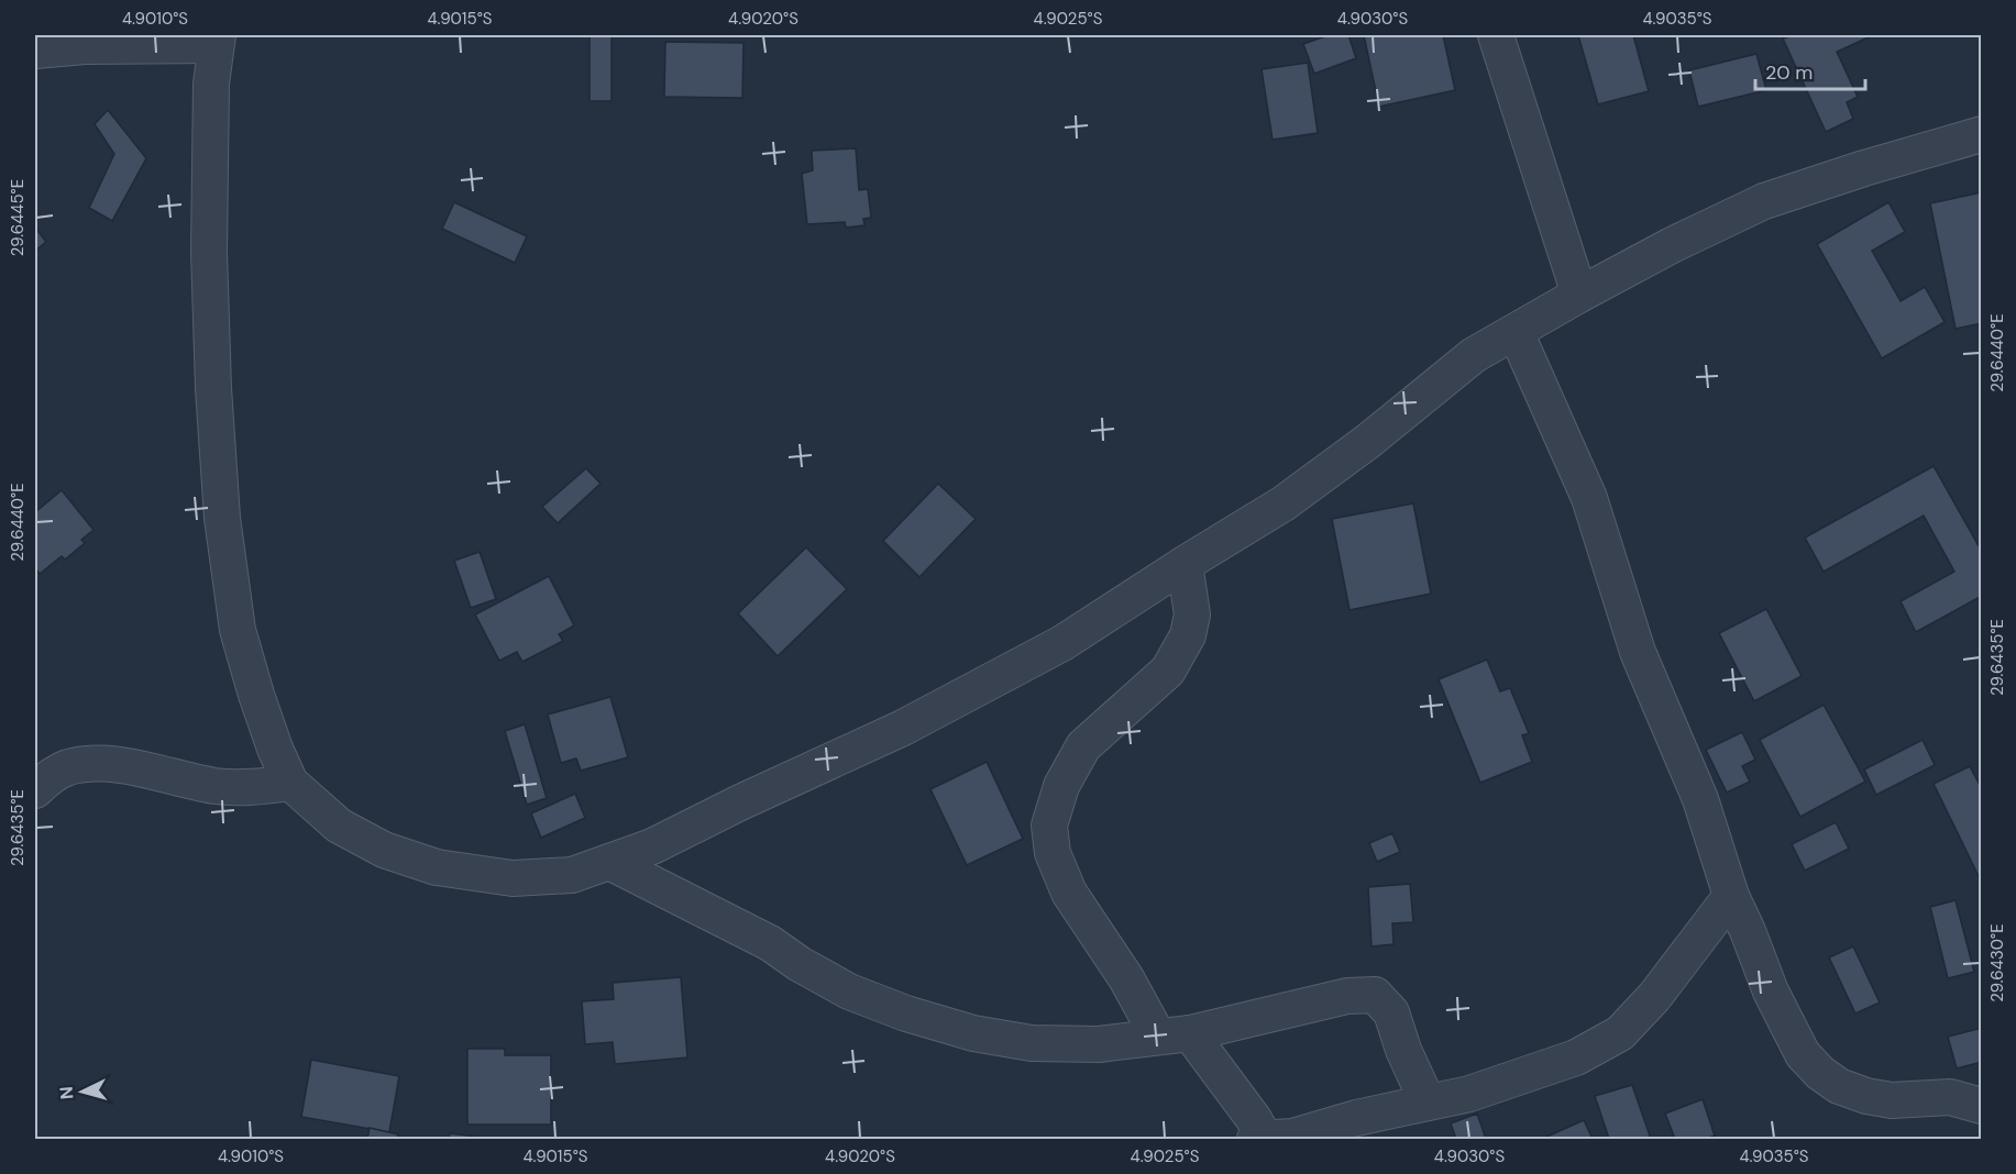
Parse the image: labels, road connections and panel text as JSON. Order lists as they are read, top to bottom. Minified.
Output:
{"scale_bar":"20 m","north":"left","coordinates":["4.9010°S","4.9015°S","4.9020°S","4.9025°S","4.9030°S","4.9035°S","29.6445°E","29.6440°E","29.6435°E","29.6430°E"]}
